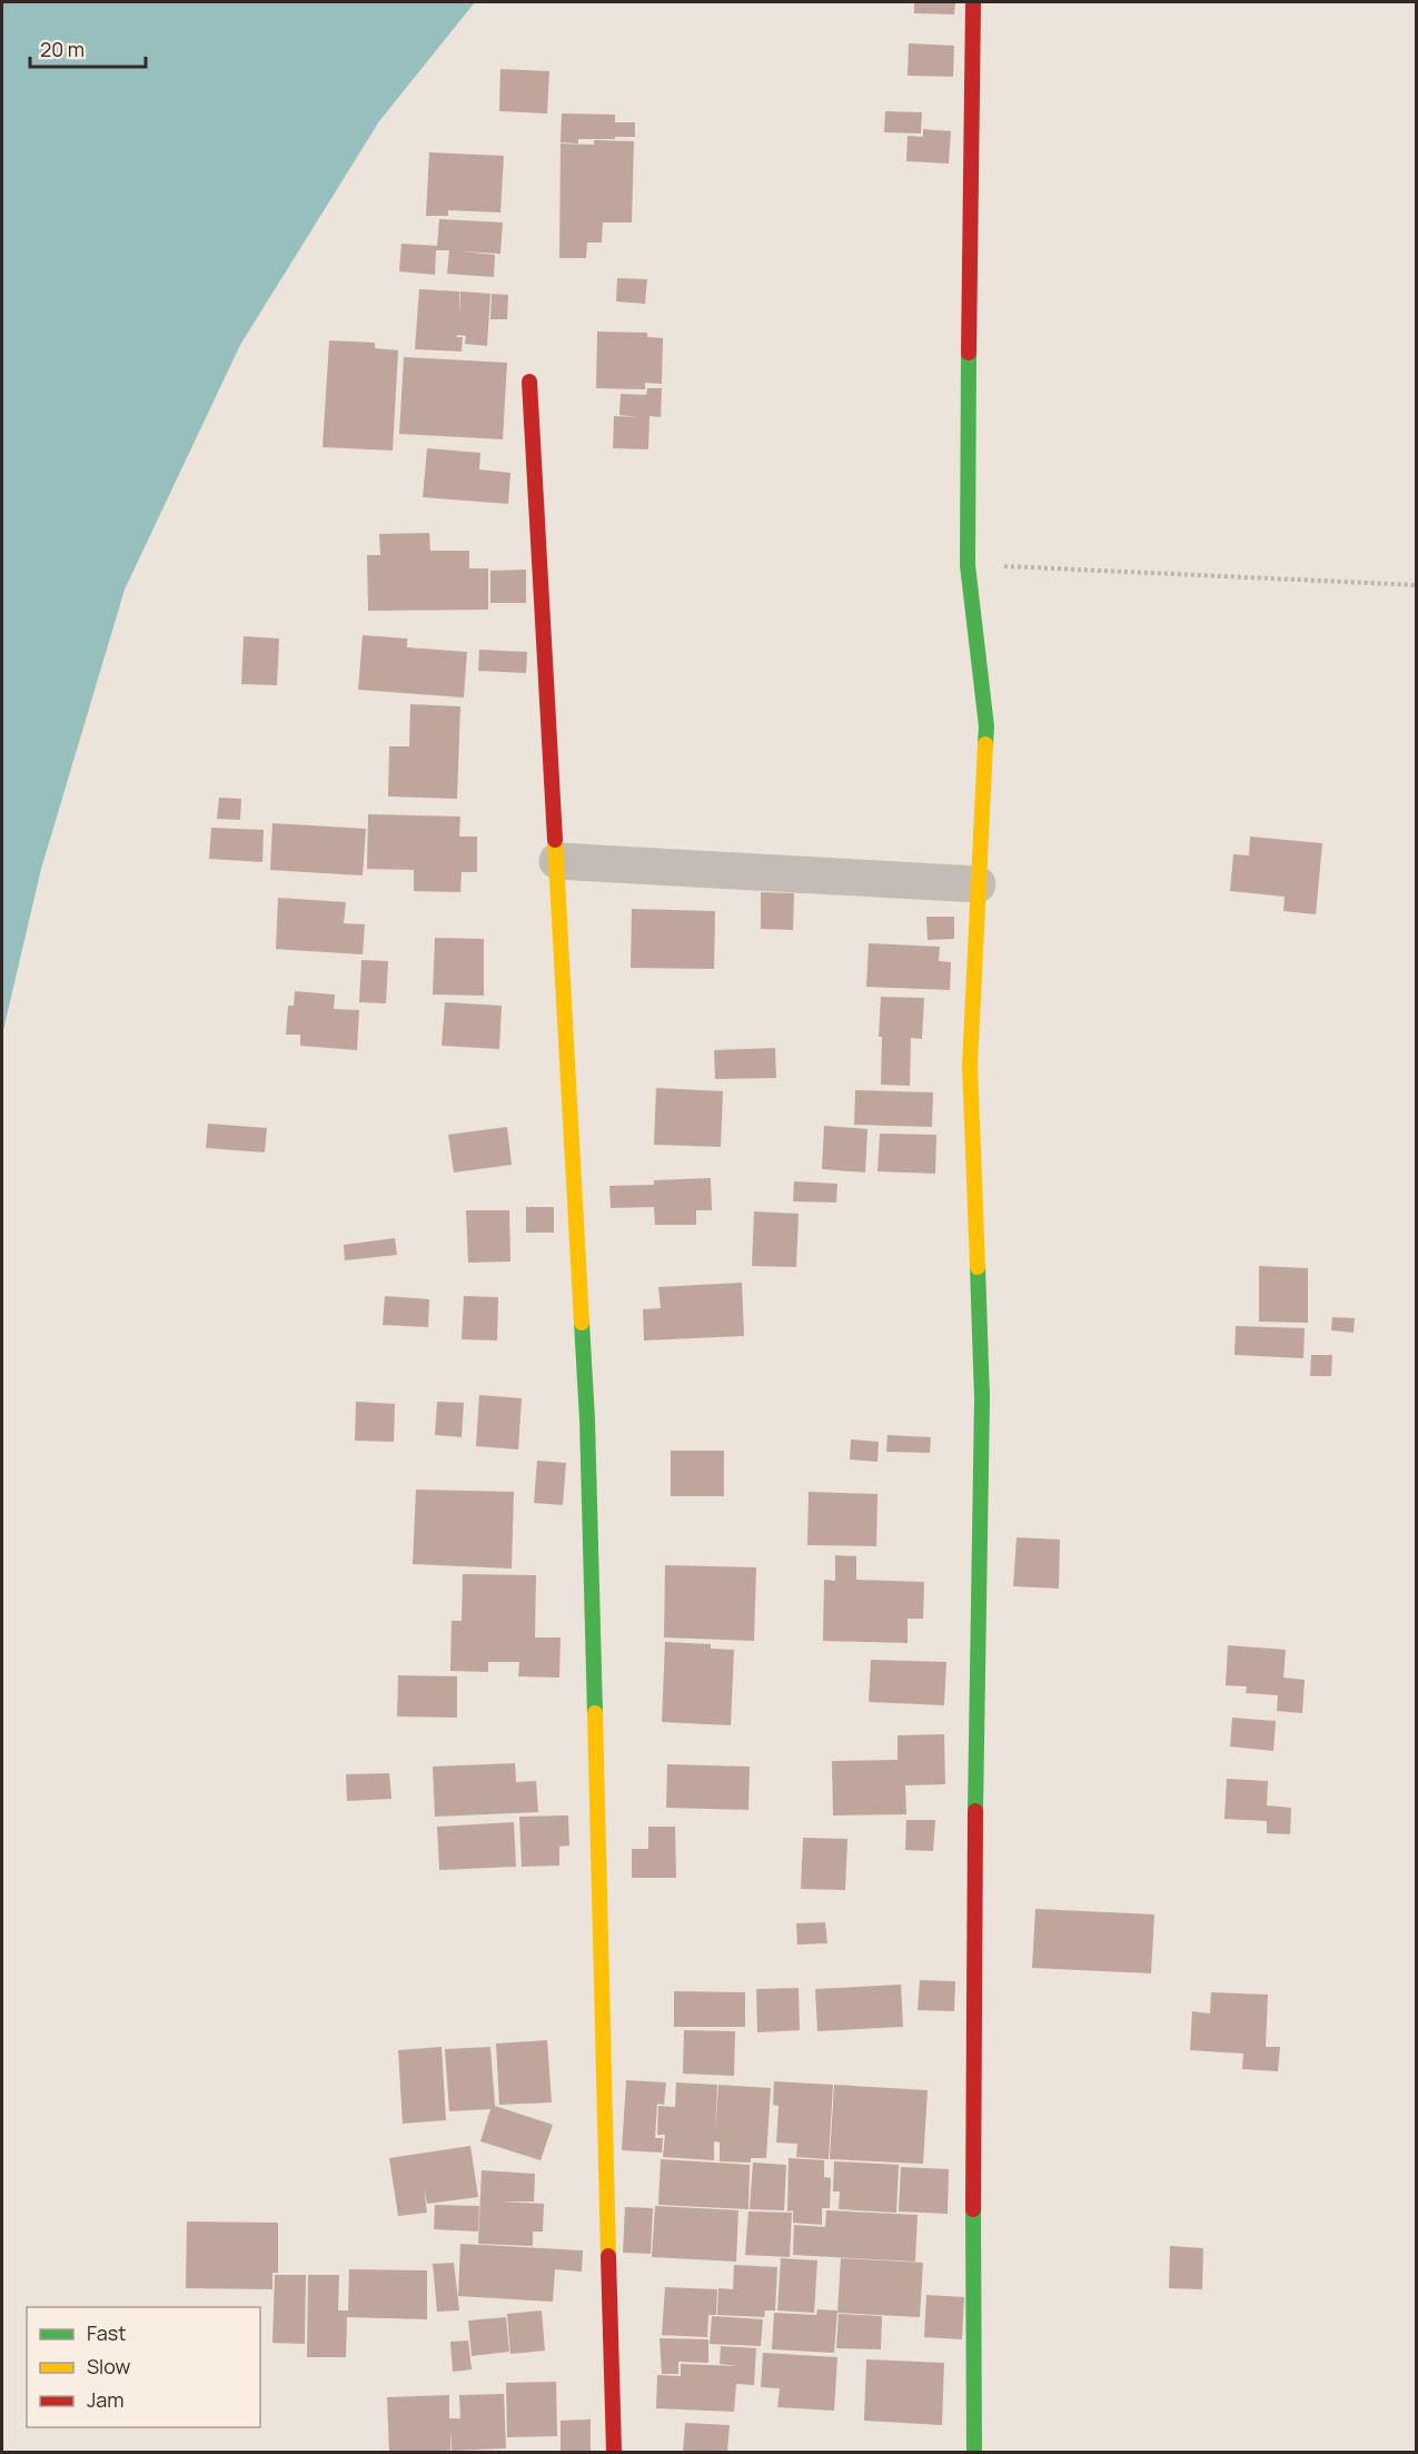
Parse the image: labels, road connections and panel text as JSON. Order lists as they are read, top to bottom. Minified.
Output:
{"legend":["Fast","Slow","Jam"],"scale_bar":"20 m"}
